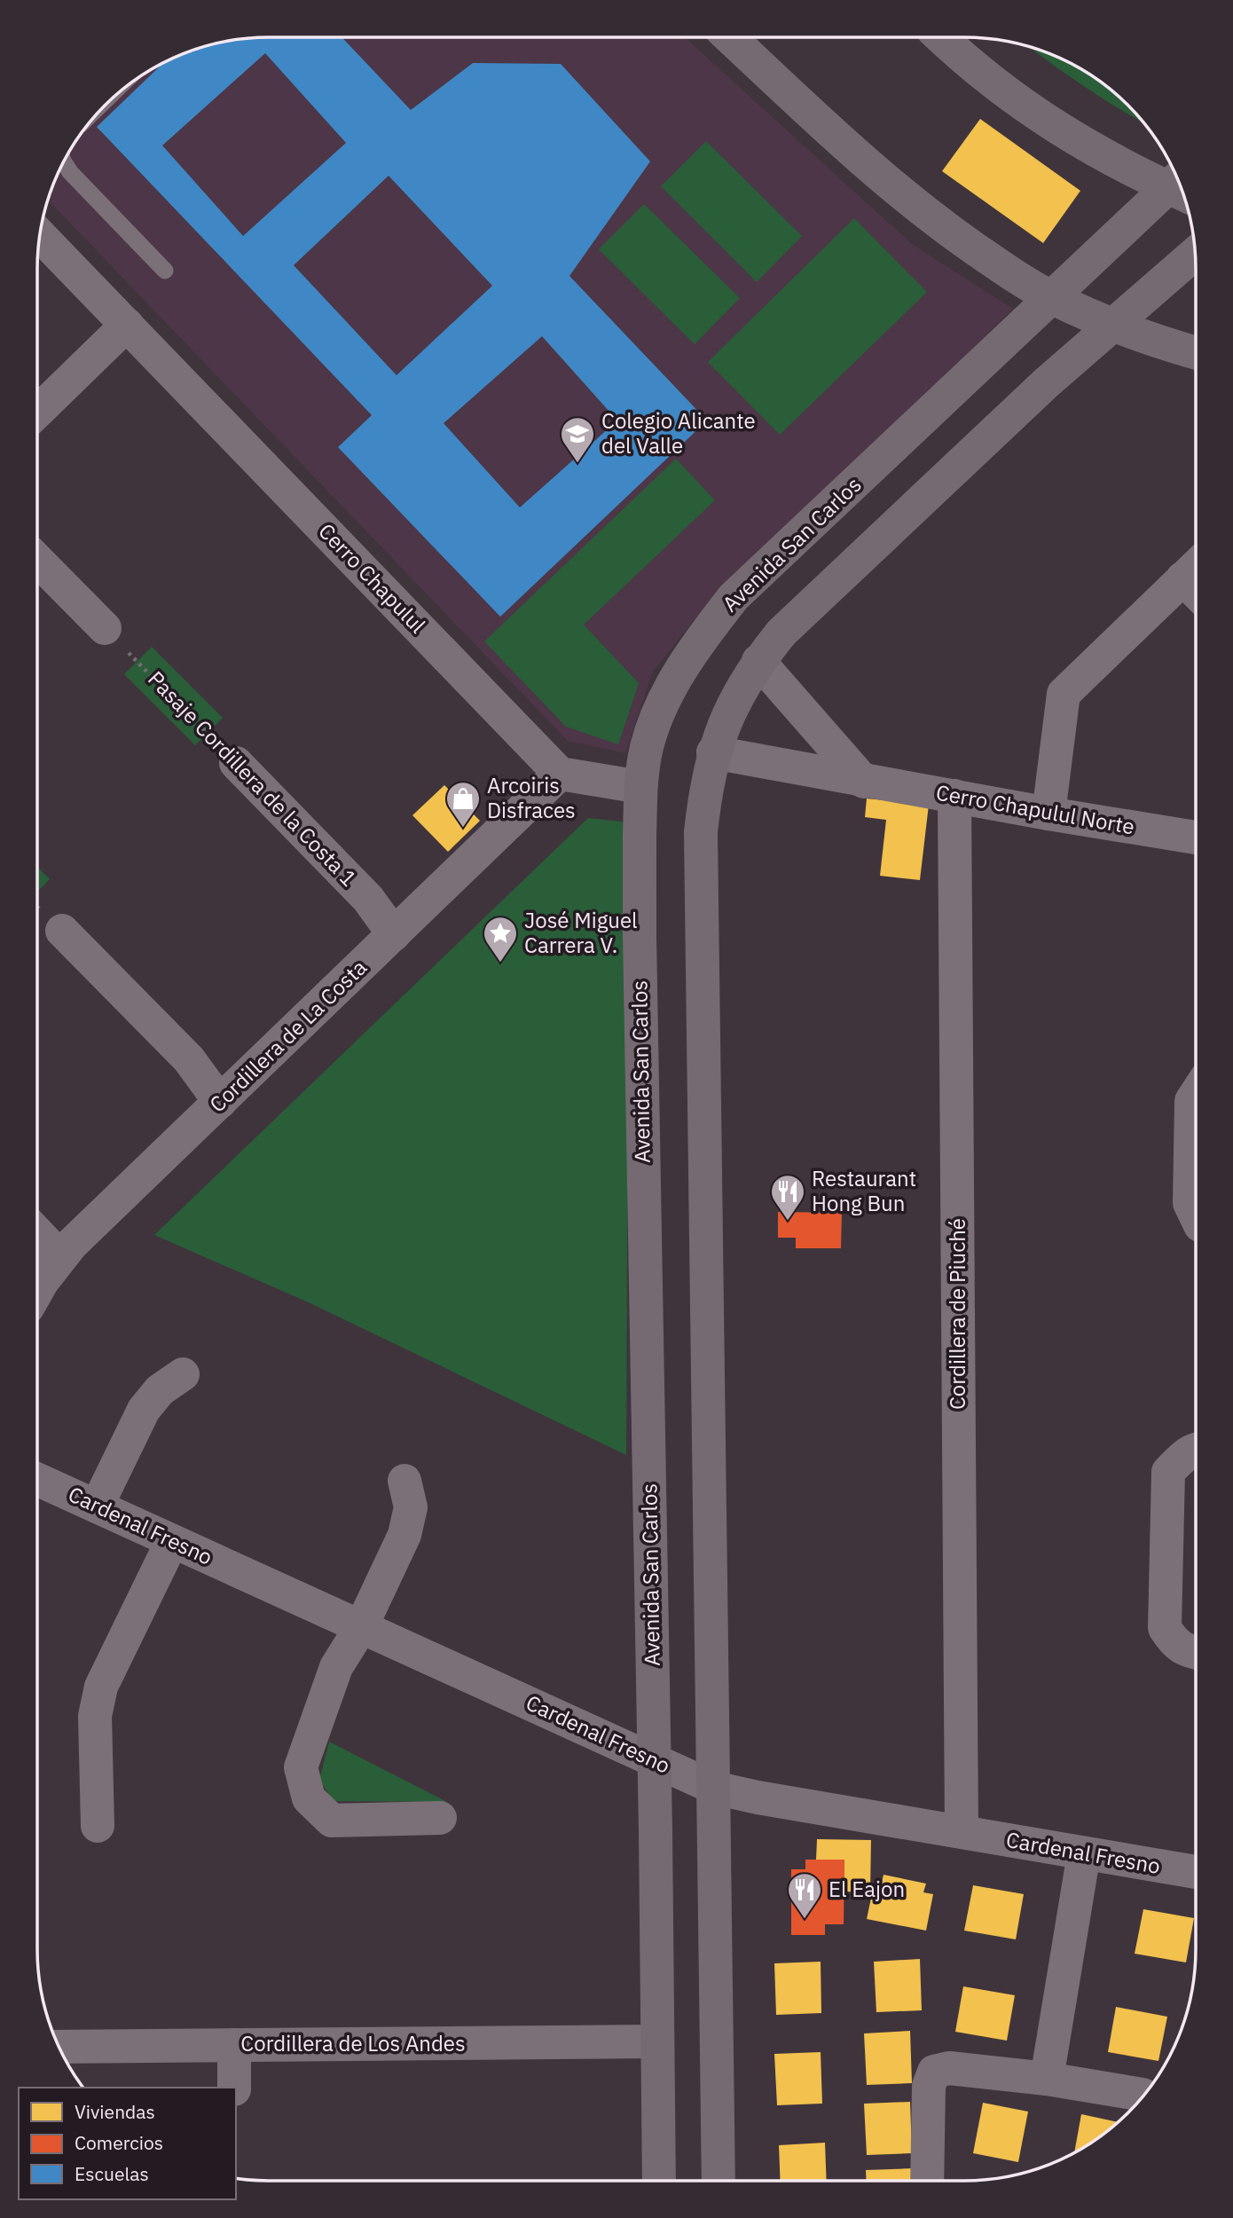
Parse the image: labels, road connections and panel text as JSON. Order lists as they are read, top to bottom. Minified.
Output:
{"streets":{"main road":["Avenida San Carlos"],"street":["Cerro Chapulul","Pasaje Cordillera de la Costa 1","Cerro Chapulul Norte","Cordillera de La Costa","Cordillera de Piuché","Cardenal Fresno","Cordillera de Los Andes"]},"crossings":[["Avenida San Carlos","Cardenal Fresno"],["Avenida San Carlos","Cordillera de Los Andes"],["Cerro Chapulul","Cordillera de La Costa"],["Pasaje Cordillera de la Costa 1","Cordillera de La Costa"],["Cerro Chapulul Norte","Cordillera de Piuché"],["Cordillera de Piuché","Cardenal Fresno"]],"places":{"school or university":["Colegio Alicante del Valle"],"shop":["Arcoiris Disfraces"],"place":["José Miguel Carrera V."],"restaurant":["Restaurant Hong Bun","El Eajon"]},"legend":["Viviendas","Comercios","Escuelas"]}
